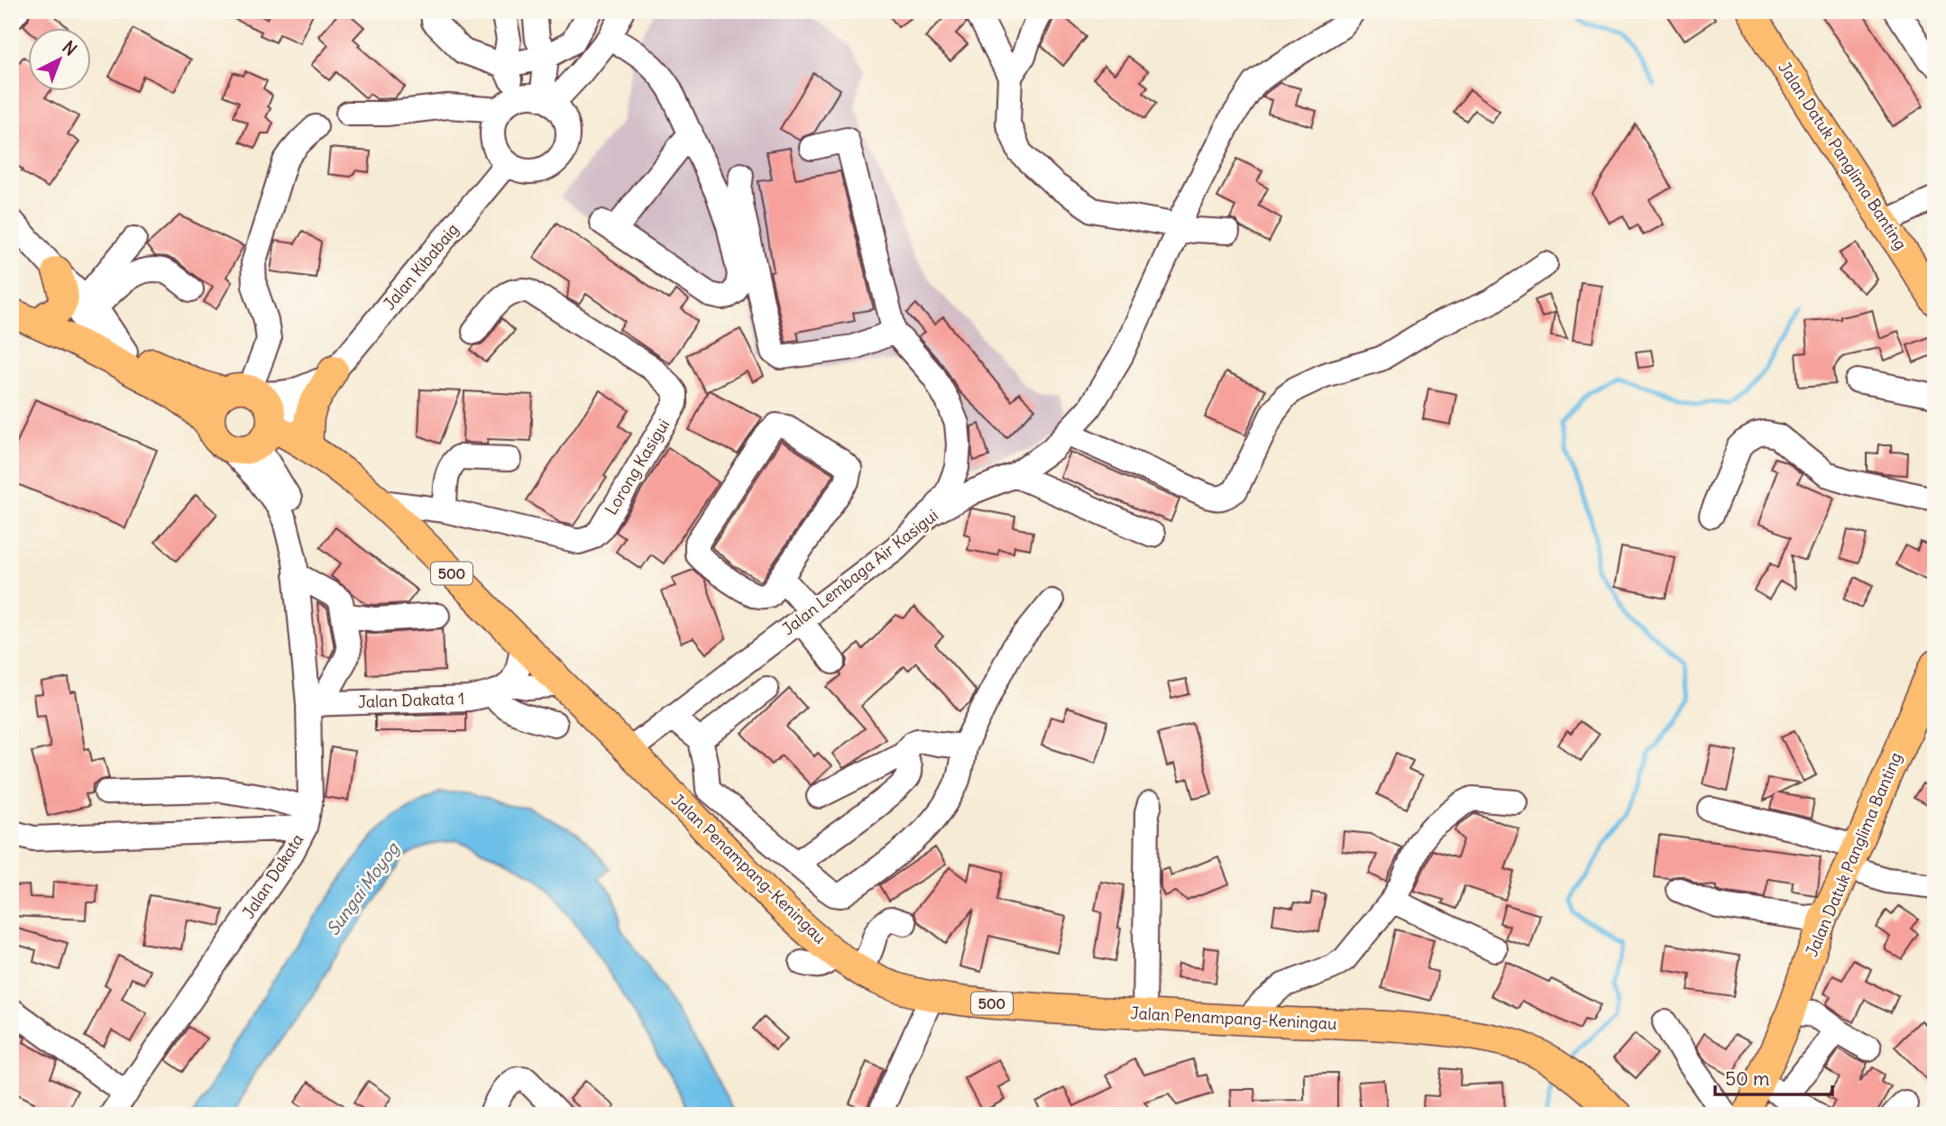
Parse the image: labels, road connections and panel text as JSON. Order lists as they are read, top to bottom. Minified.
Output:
{"streets":{"main road":["Jalan Datuk Panglima Banting","500","Jalan Penampang-Keningau"],"street":["Jalan Kibabaig","Lorong Kasigui","Jalan Lembaga Air Kasigui","Jalan Dakata 1","Jalan Dakata"]},"crossings":[["Jalan Kibabaig","500"],["Jalan Kibabaig","Jalan Penampang-Keningau"],["Jalan Kibabaig","Jalan Dakata"],["Lorong Kasigui","Jalan Penampang-Keningau"],["Jalan Lembaga Air Kasigui","Jalan Penampang-Keningau"],["500","Jalan Penampang-Keningau"],["500","Jalan Dakata"],["Jalan Dakata 1","Jalan Penampang-Keningau"],["Jalan Dakata 1","Jalan Dakata"],["Jalan Penampang-Keningau","Jalan Dakata"]],"water":["Sungai Moyog"],"scale_bar":"50 m","north":"top right"}
